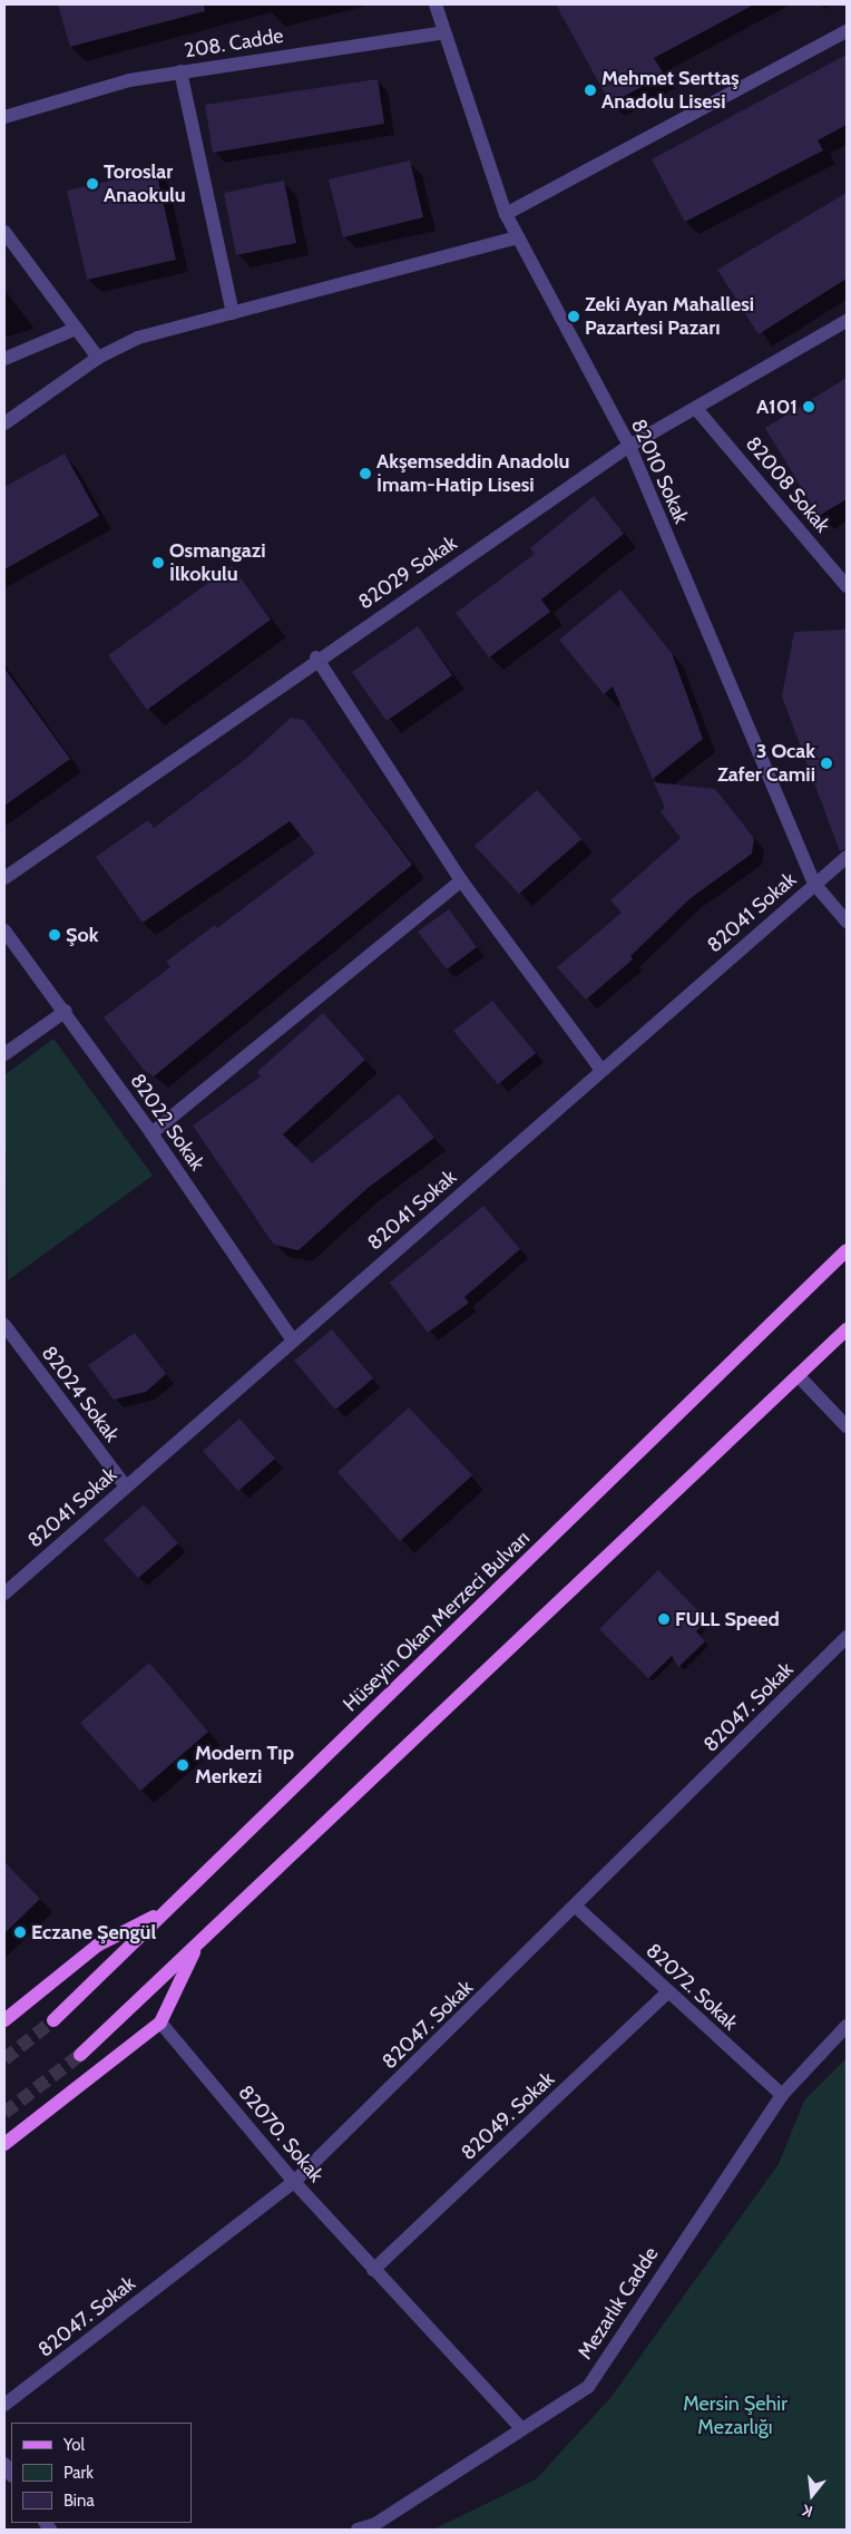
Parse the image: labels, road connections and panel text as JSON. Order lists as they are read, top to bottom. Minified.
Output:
{"streets":{"main road":["Hüseyin Okan Merzeci Bulvarı"],"street":["208. Cadde","82010 Sokak","82008 Sokak","82029 Sokak","82041 Sokak","82022 Sokak","82024 Sokak","82047. Sokak","82072. Sokak","82049. Sokak","82070. Sokak","Mezarlık Cadde"]},"crossings":[["208. Cadde","82010 Sokak"],["82010 Sokak","82029 Sokak"],["82010 Sokak","82041 Sokak"],["82008 Sokak","82029 Sokak"],["82041 Sokak","82022 Sokak"],["82041 Sokak","82024 Sokak"],["82047. Sokak","82072. Sokak"],["82047. Sokak","82070. Sokak"],["82072. Sokak","82049. Sokak"],["82072. Sokak","Mezarlık Cadde"],["82049. Sokak","82070. Sokak"],["82070. Sokak","Mezarlık Cadde"]],"parks":["Mersin Şehir Mezarlığı"],"places":["Mehmet Serttaş Anadolu Lisesi","Toroslar Anaokulu","Zeki Ayan Mahallesi Pazartesi Pazarı","A101","Akşemseddin Anadolu İmam-Hatip Lisesi","Osmangazi İlkokulu","3 Ocak Zafer Camii","Şok","FULL Speed","Modern Tıp Merkezi","Eczane Şengül"],"legend":["Yol","Park","Bina"],"north":"bottom"}
